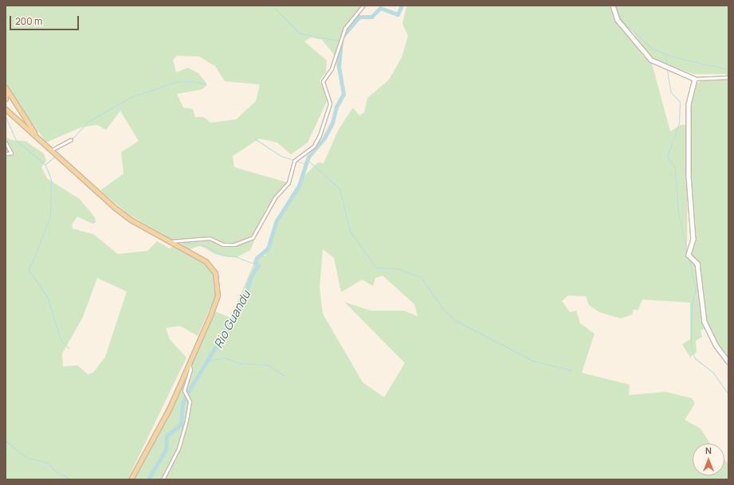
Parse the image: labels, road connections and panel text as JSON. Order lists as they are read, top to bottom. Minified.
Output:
{"water":["Rio Guandu"],"scale_bar":"200 m","north":"top"}
